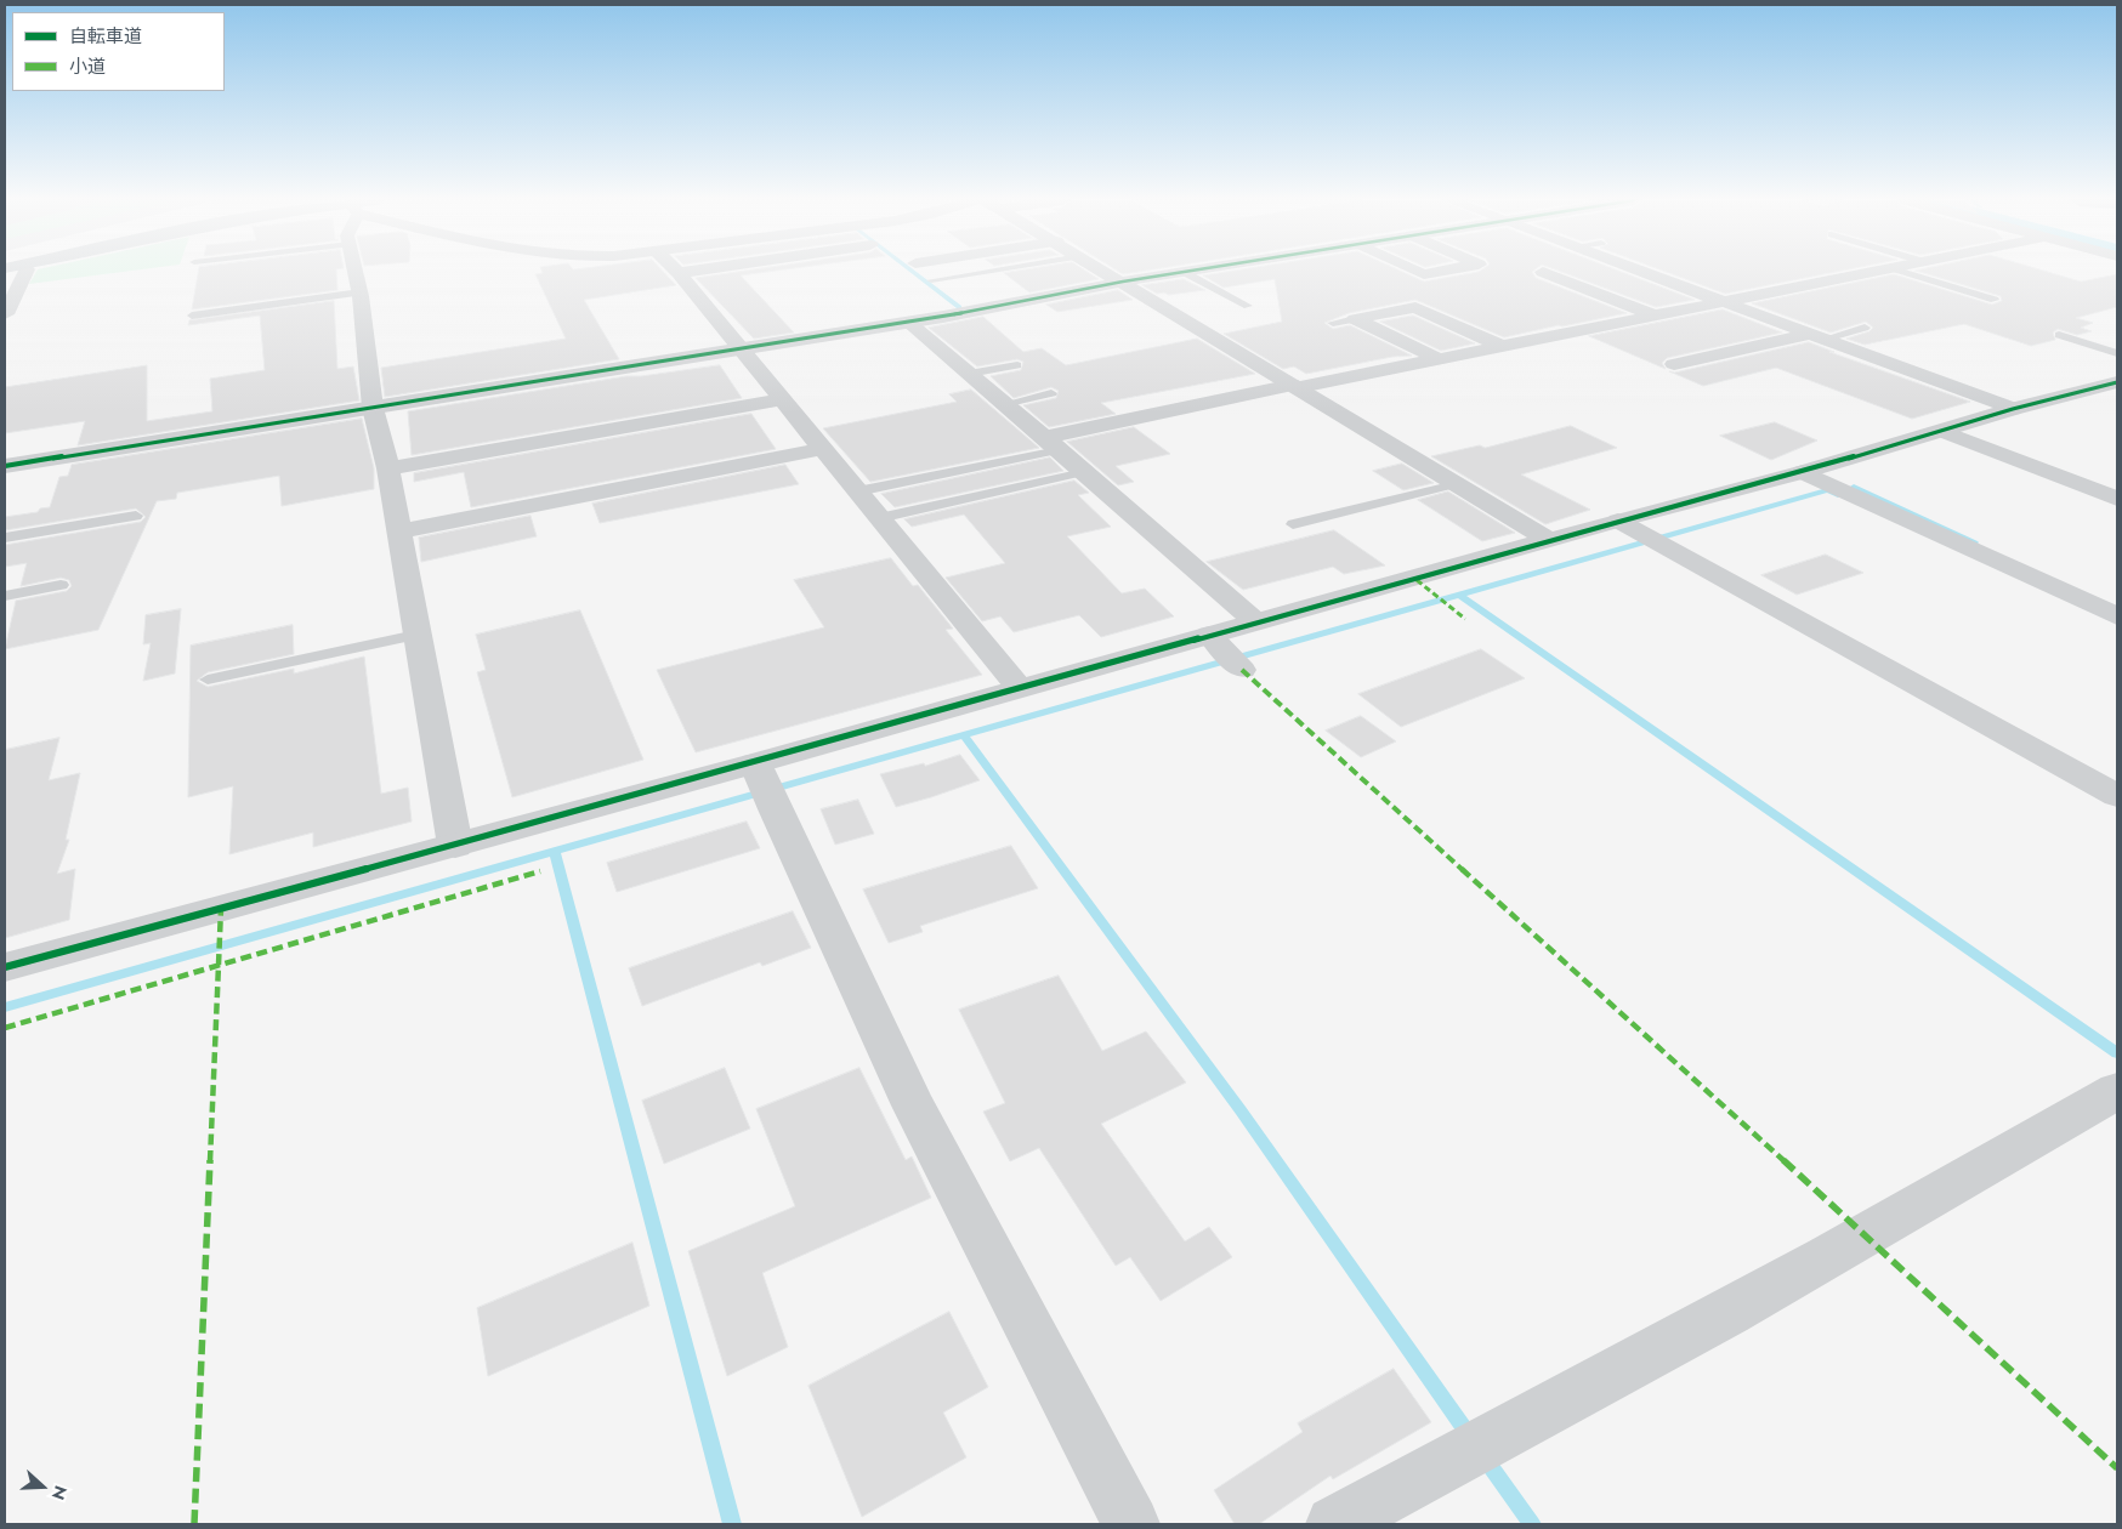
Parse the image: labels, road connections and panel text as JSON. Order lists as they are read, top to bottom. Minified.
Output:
{"legend":["自転車道","小道"],"north":"right"}
